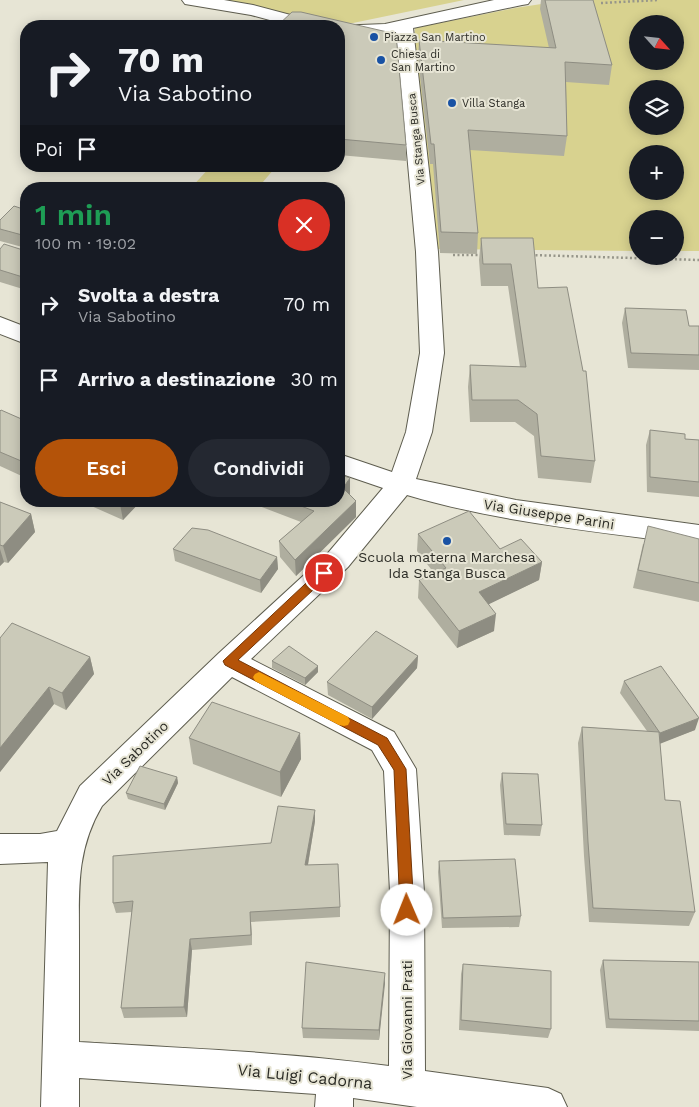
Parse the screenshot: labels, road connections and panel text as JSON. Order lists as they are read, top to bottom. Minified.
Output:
{"streets":{"street":["Via Stanga Busca","Via Giuseppe Parini","Via Sabotino","Via Giovanni Prati","Via Luigi Cadorna"]},"crossings":[["Via Stanga Busca","Via Giuseppe Parini"],["Via Stanga Busca","Via Sabotino"],["Via Giuseppe Parini","Via Sabotino"],["Via Sabotino","Via Giovanni Prati"],["Via Sabotino","Via Luigi Cadorna"],["Via Giovanni Prati","Via Luigi Cadorna"]],"places":["Piazza San Martino","Chiesa di San Martino","Villa Stanga","Scuola materna Marchesa Ida Stanga Busca"],"north":"bottom right","page":{"map_buttons":["+","−"],"turn":["70 m","Via Sabotino"],"then":"Poi","heading":["1 min","100 m · 19:02"],"list":[{"name":"Svolta a destra","note":"Via Sabotino","value":"70 m"},{"name":"Arrivo a destinazione","value":"30 m"}],"buttons":["Esci","Condividi"]}}
